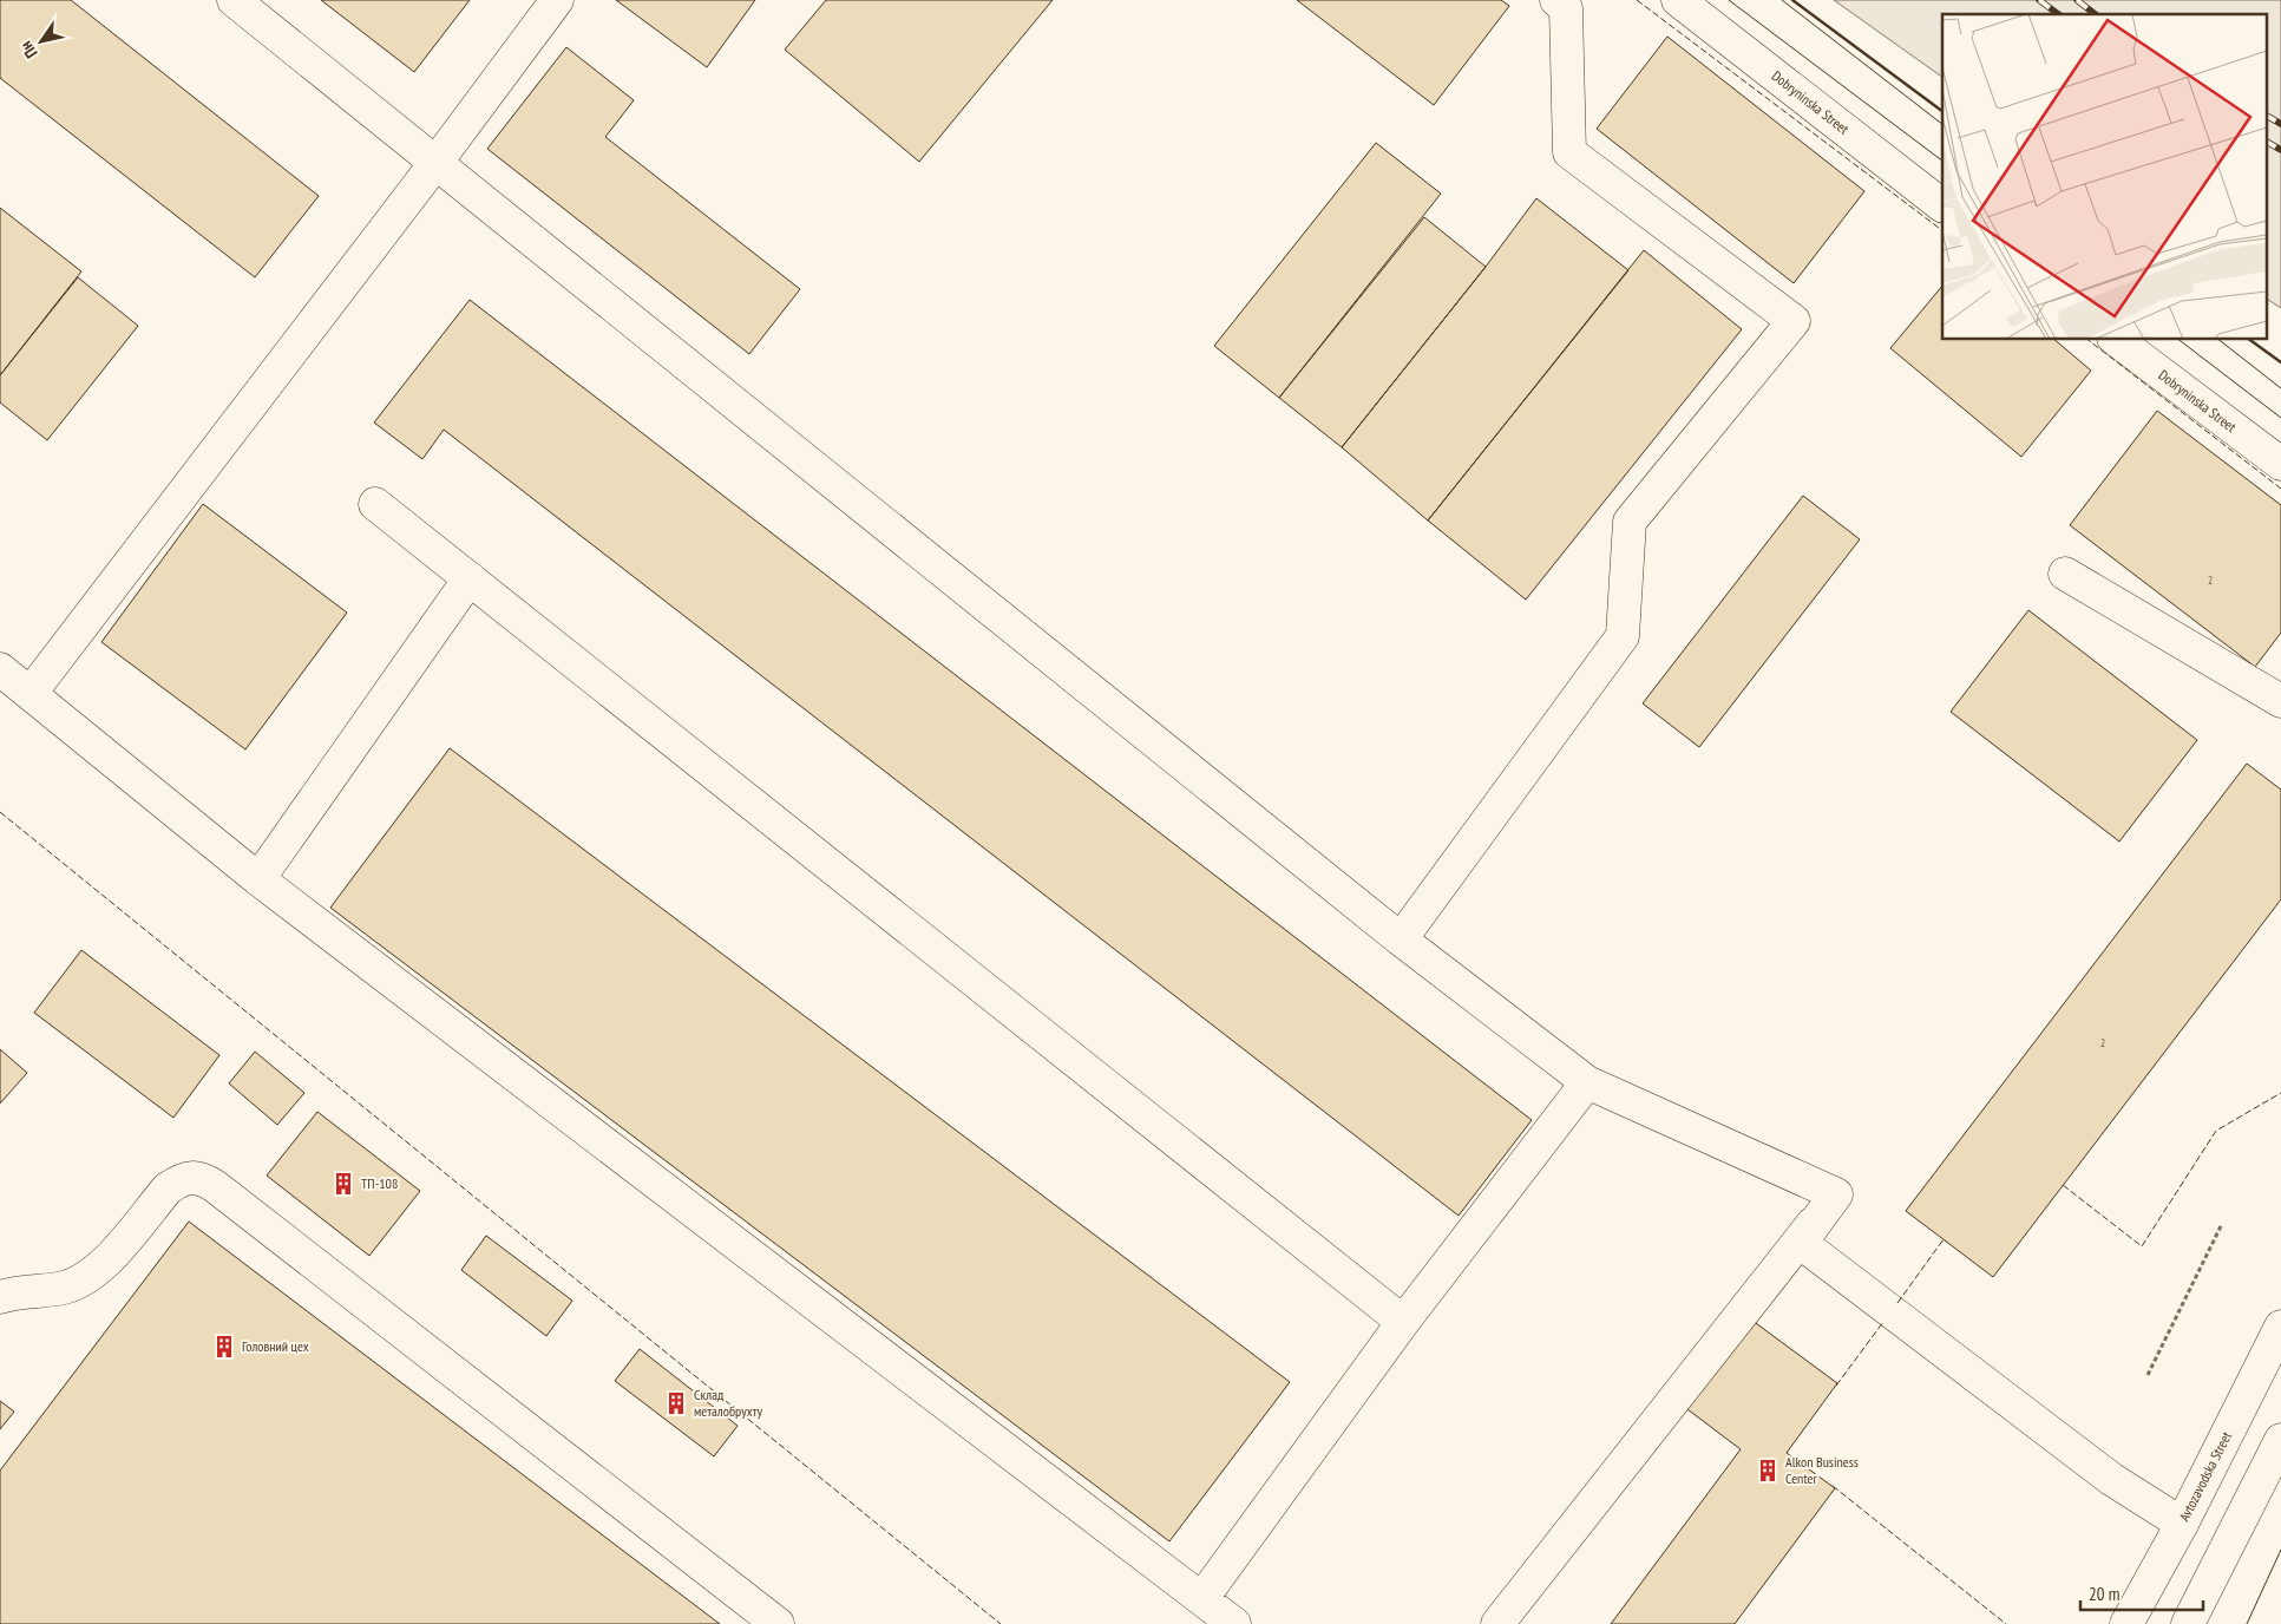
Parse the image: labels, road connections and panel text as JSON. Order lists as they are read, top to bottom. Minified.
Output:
{"streets":{"main road":["Dobryninska Street","Avtozavodska Street"]},"places":{"building":["ТП-108","Головний цех","Склад металобрухту","Alkon Business Center"]},"house_numbers":["2","2"],"scale_bar":"20 m","north":"bottom left"}
